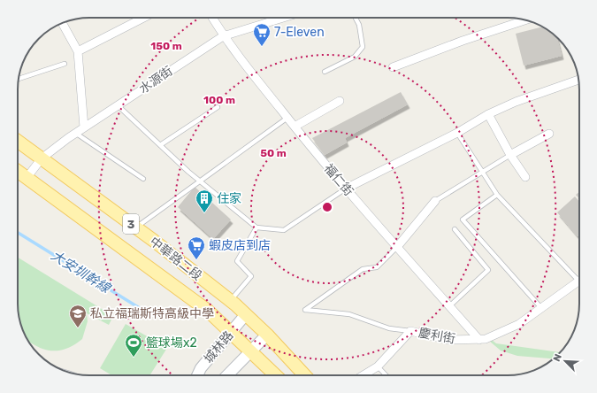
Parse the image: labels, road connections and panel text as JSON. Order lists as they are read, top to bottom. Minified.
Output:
{"streets":{"main road":["3","中華路二段"],"street":["水源街","福仁街","慶利街","城林路"]},"crossings":[["水源街","福仁街"],["水源街","中華路二段"],["福仁街","慶利街"],["中華路二段","城林路"]],"water":["大安圳幹線"],"places":{"supermarket":["7-Eleven","蝦皮店到店"],"building":["住家"],"school or university":["私立福瑞斯特高級中學"],"sports":["籃球場x2"]},"north":"top left","rings":["150 m","100 m","50 m"]}
